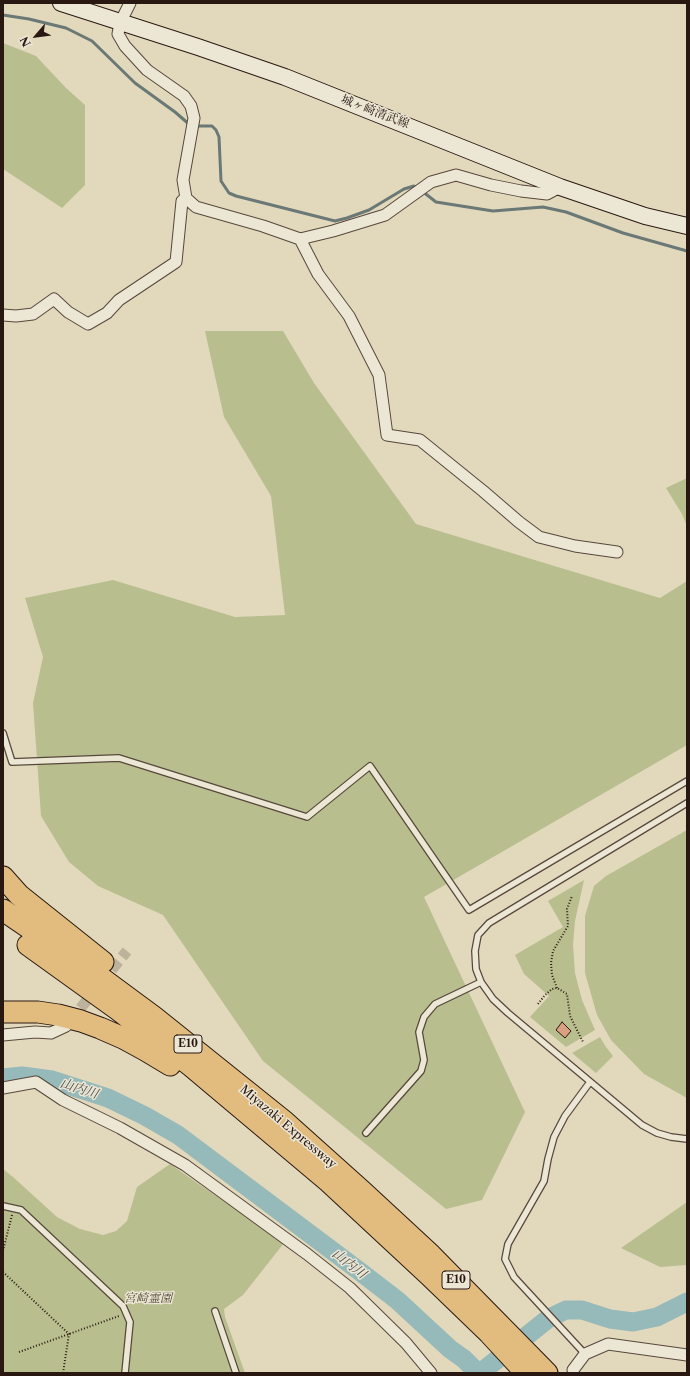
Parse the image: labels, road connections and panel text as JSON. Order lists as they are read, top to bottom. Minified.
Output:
{"streets":{"highway":["E10","Miyazaki Expressway"],"main road":["城ヶ崎清武線"]},"water":["山内川"],"parks":["宮崎霊園"],"north":"bottom left"}
